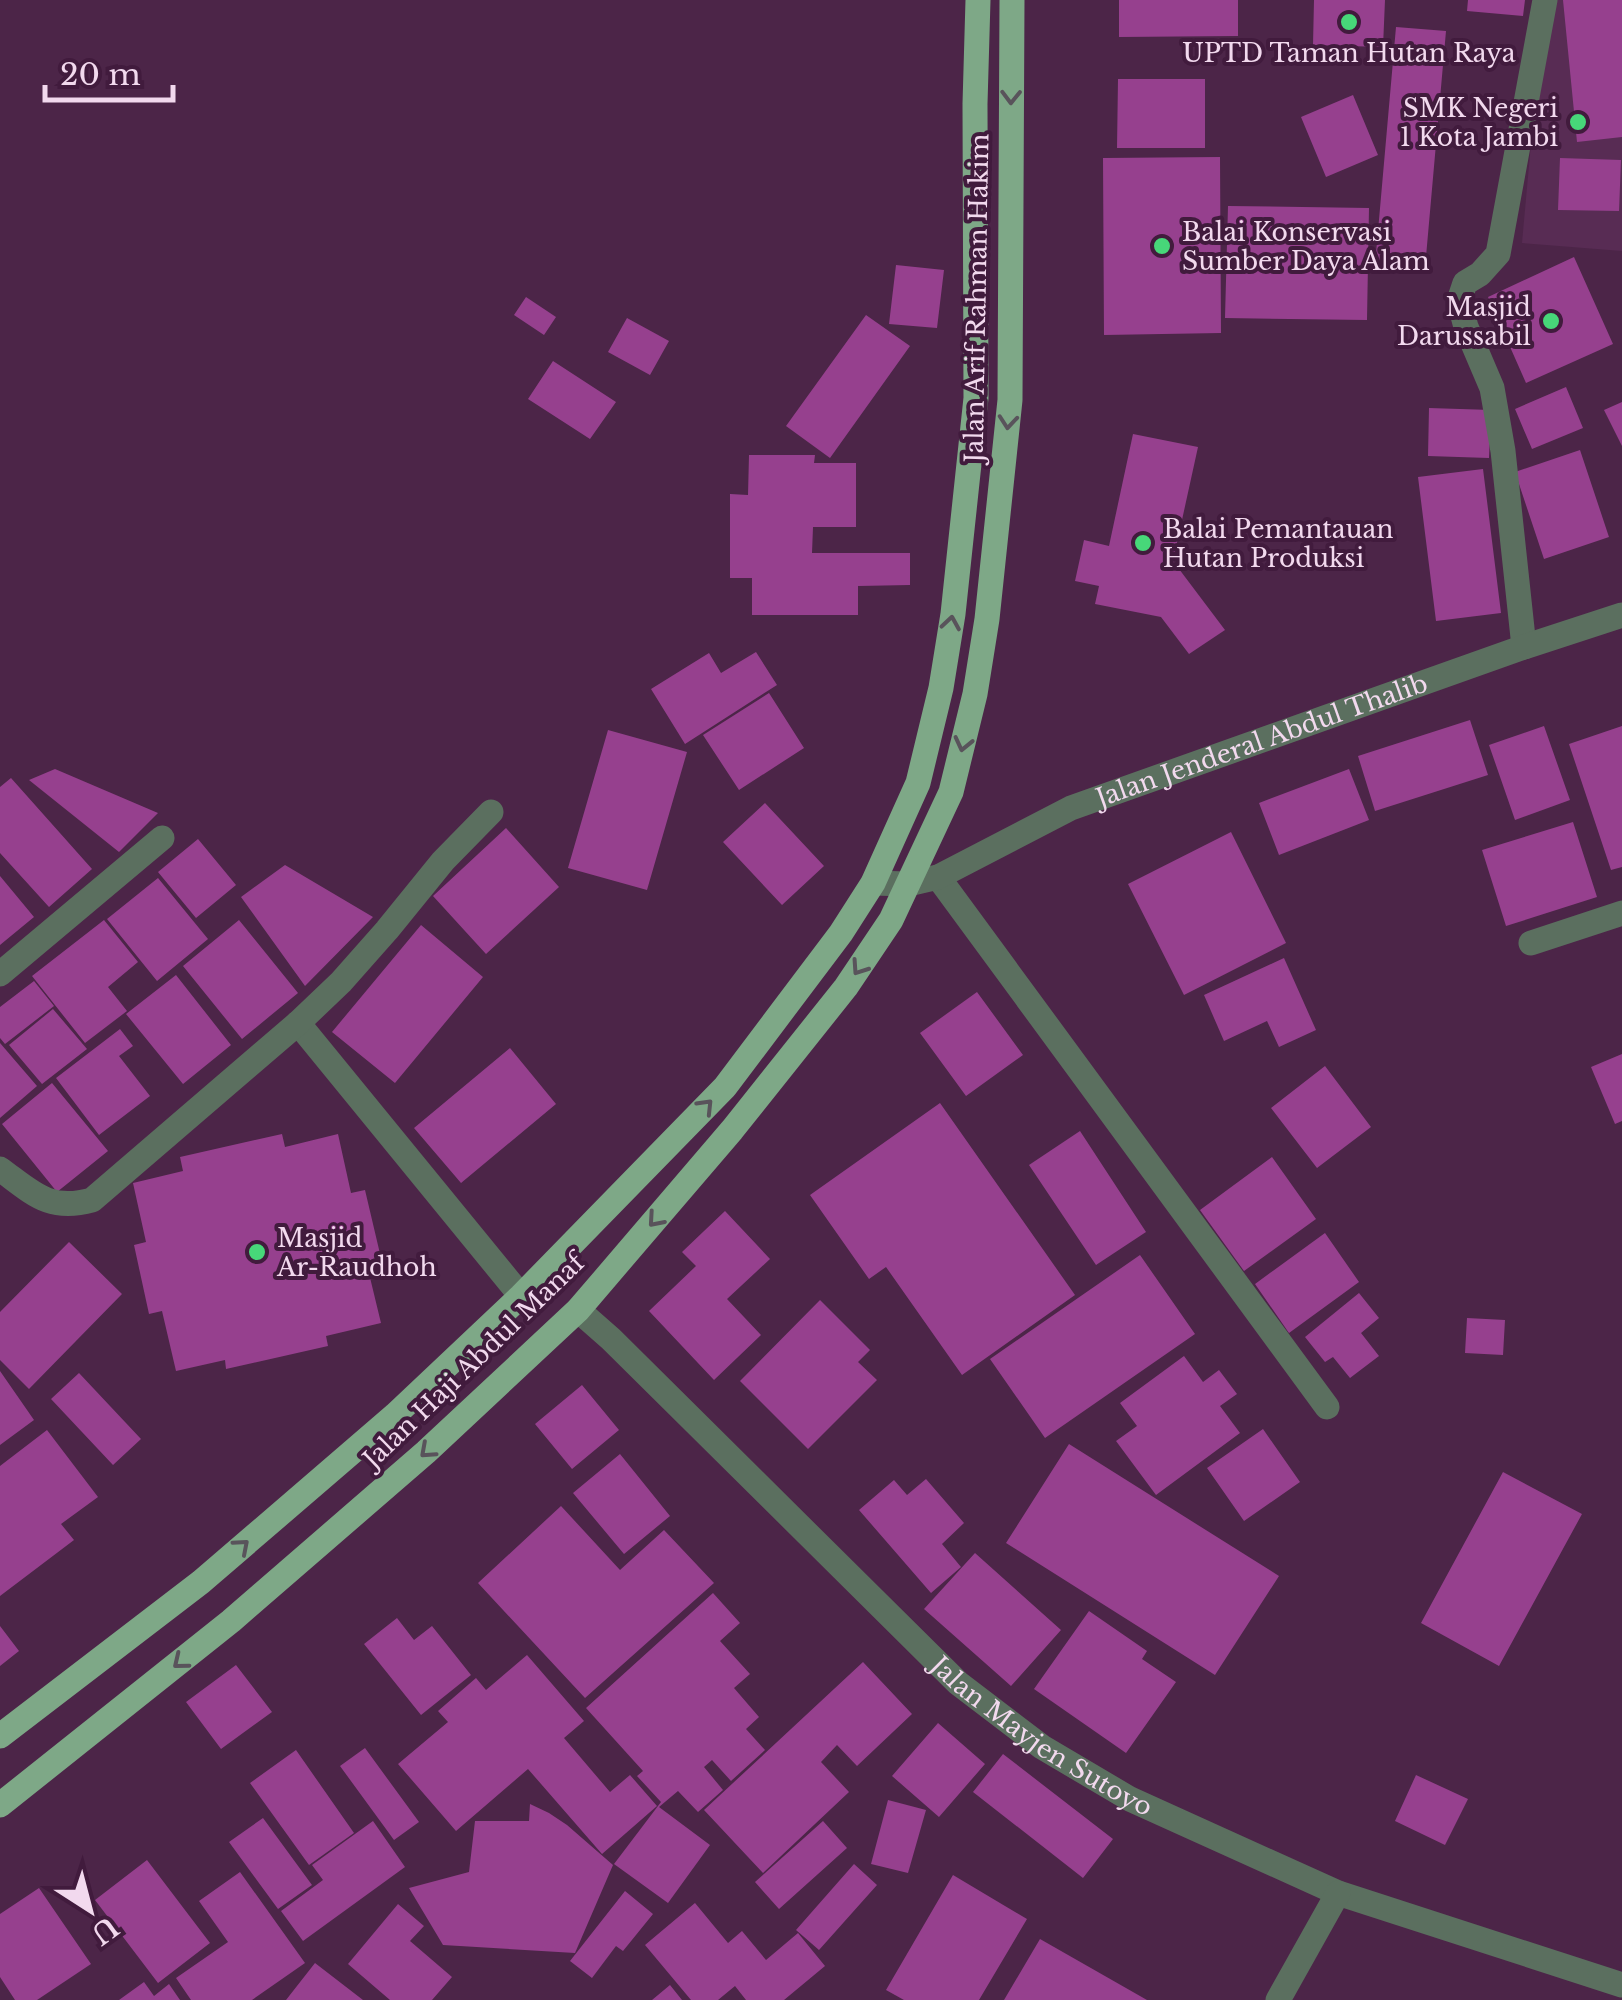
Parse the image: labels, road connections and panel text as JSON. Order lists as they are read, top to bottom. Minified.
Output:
{"streets":{"main road":["Jalan Arif Rahman Hakim","Jalan Haji Abdul Manaf"],"street":["Jalan Jenderal Abdul Thalib","Jalan Mayjen Sutoyo"]},"crossings":[["Jalan Arif Rahman Hakim","Jalan Jenderal Abdul Thalib"],["Jalan Arif Rahman Hakim","Jalan Haji Abdul Manaf"],["Jalan Jenderal Abdul Thalib","Jalan Haji Abdul Manaf"],["Jalan Haji Abdul Manaf","Jalan Mayjen Sutoyo"]],"places":["UPTD Taman Hutan Raya","SMK Negeri 1 Kota Jambi","Balai Konservasi Sumber Daya Alam","Masjid Darussabil","Balai Pemantauan Hutan Produksi","Masjid Ar-Raudhoh"],"scale_bar":"20 m","north":"bottom right"}
